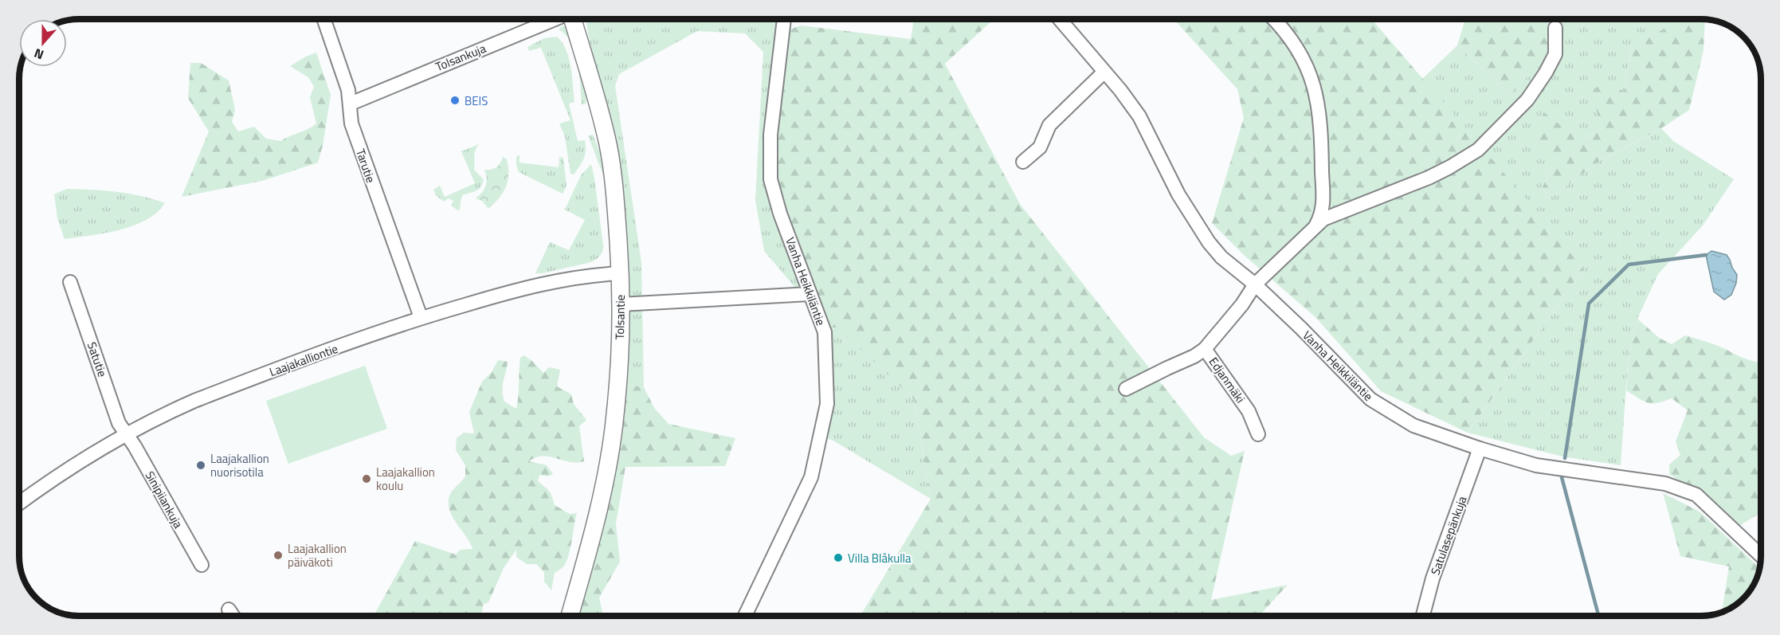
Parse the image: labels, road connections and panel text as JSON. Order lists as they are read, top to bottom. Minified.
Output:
{"streets":{"street":["Tolsankuja","Tarutie","Vanha Heikkiläntie","Tolsantie","Satutie","Laajakalliontie","Edjanmäki","Sinipiiankuja","Satulasepänkuja"]},"crossings":[["Tolsankuja","Tarutie"],["Tarutie","Laajakalliontie"],["Vanha Heikkiläntie","Edjanmäki"],["Vanha Heikkiläntie","Satulasepänkuja"],["Tolsantie","Laajakalliontie"],["Satutie","Laajakalliontie"],["Satutie","Sinipiiankuja"],["Laajakalliontie","Sinipiiankuja"]],"places":["BEIS","Laajakallion nuorisotila","Laajakallion koulu","Laajakallion päiväkoti","Villa Blåkulla"],"north":"bottom"}
